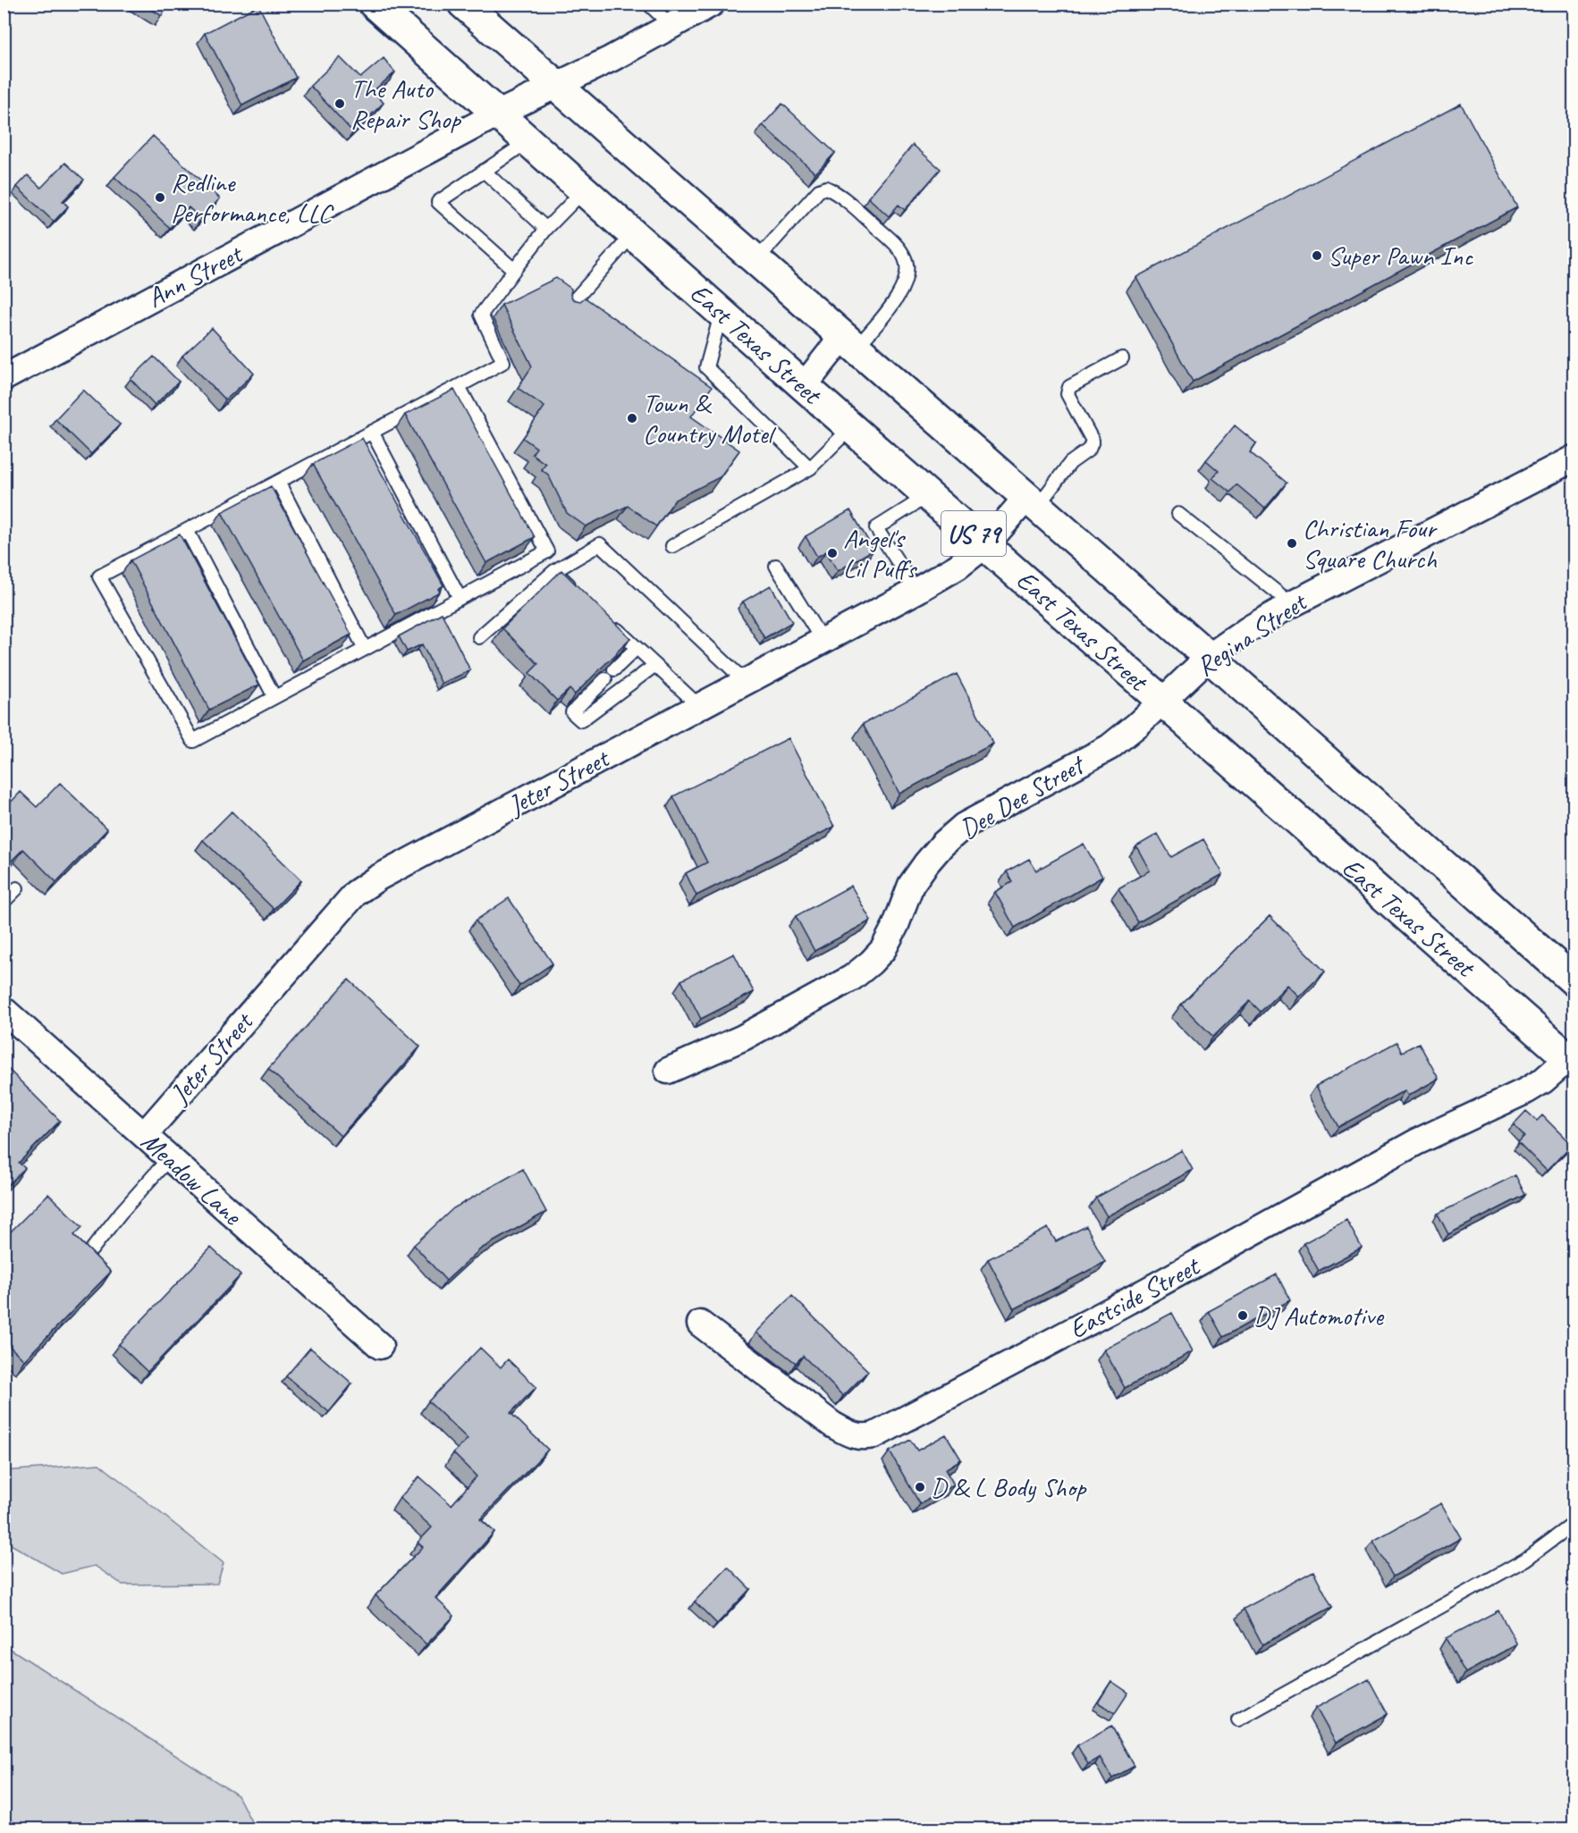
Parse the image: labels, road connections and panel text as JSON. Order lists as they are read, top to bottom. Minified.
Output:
{"streets":{"main road":["East Texas Street","US 79"],"street":["Ann Street","Regina Street","Jeter Street","Dee Dee Street","Meadow Lane","Eastside Street"]},"crossings":[["Ann Street","East Texas Street"],["Ann Street","US 79"],["East Texas Street","Regina Street"],["East Texas Street","Jeter Street"],["East Texas Street","Dee Dee Street"],["East Texas Street","Eastside Street"],["US 79","Regina Street"],["US 79","Jeter Street"],["Regina Street","Dee Dee Street"],["Jeter Street","Meadow Lane"]],"places":["The Auto Repair Shop","Redline Performance, LLC","Super Pawn Inc","Town & Country Motel","Christian Four Square Church","Angel's Lil Puffs","DJ Automotive","D & L Body Shop"]}
